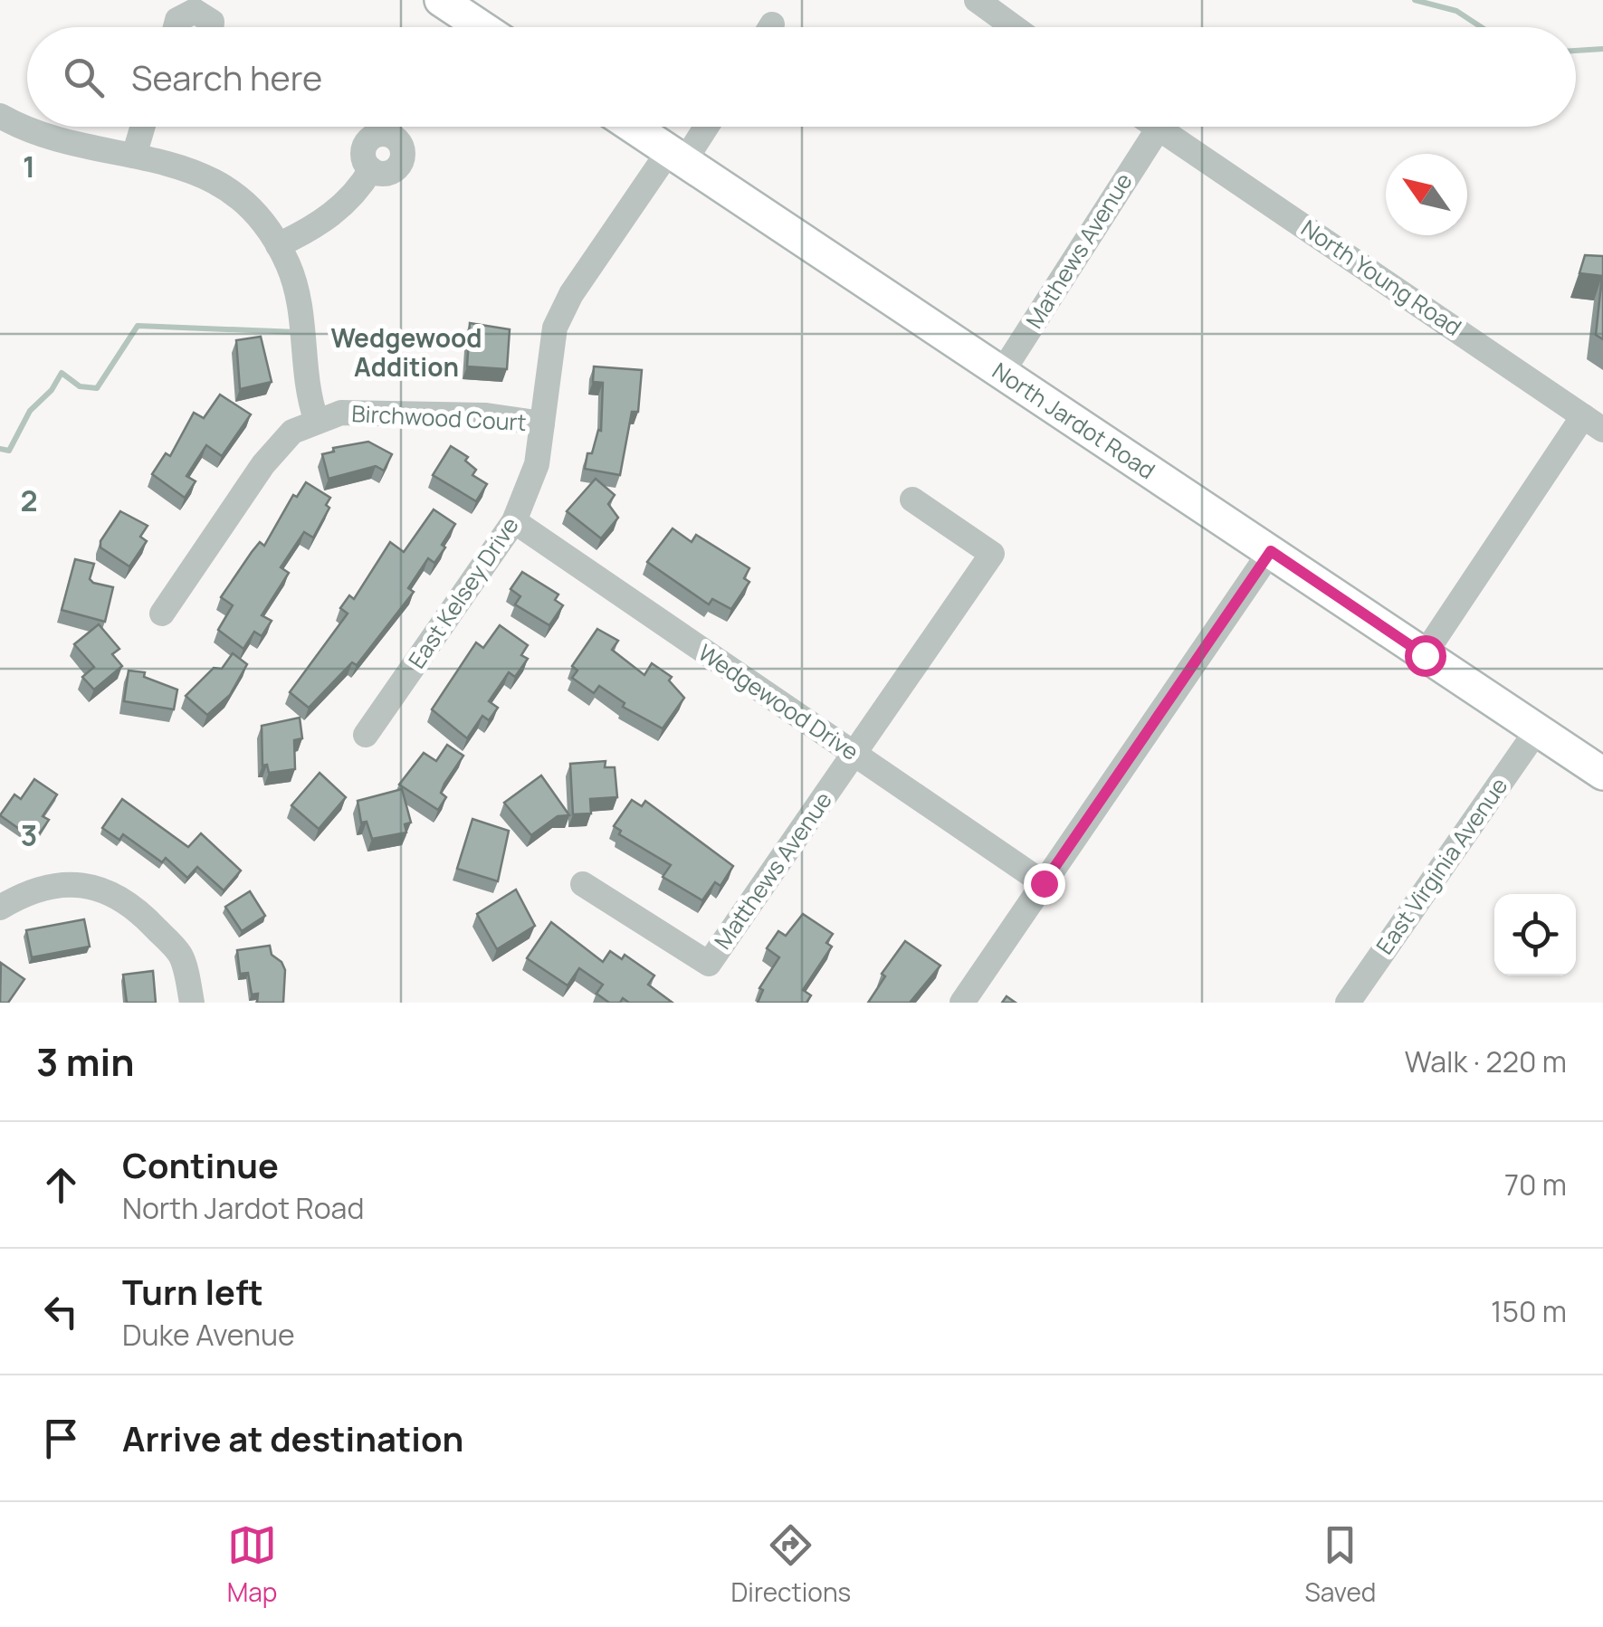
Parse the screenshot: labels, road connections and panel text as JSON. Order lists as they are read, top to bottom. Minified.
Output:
{"streets":{"main road":["North Jardot Road"],"street":["Mathews Avenue","North Young Road","Birchwood Court","East Kelsey Drive","Wedgewood Drive","East Virginia Avenue","Matthews Avenue"]},"crossings":[["Mathews Avenue","North Young Road"],["Mathews Avenue","North Jardot Road"],["Birchwood Court","East Kelsey Drive"],["North Jardot Road","East Kelsey Drive"],["North Jardot Road","East Virginia Avenue"],["East Kelsey Drive","Wedgewood Drive"],["Wedgewood Drive","Matthews Avenue"]],"districts":["Wedgewood Addition"],"north":"top left","page":{"search":"Search here","heading":["3 min","Walk · 220 m"],"list":[["Continue","North Jardot Road","70 m"],["Turn left","Duke Avenue","150 m"],"Arrive at destination"],"nav":["Map","Directions","Saved"]},"grid":{"rows":["1","2","3"]}}
